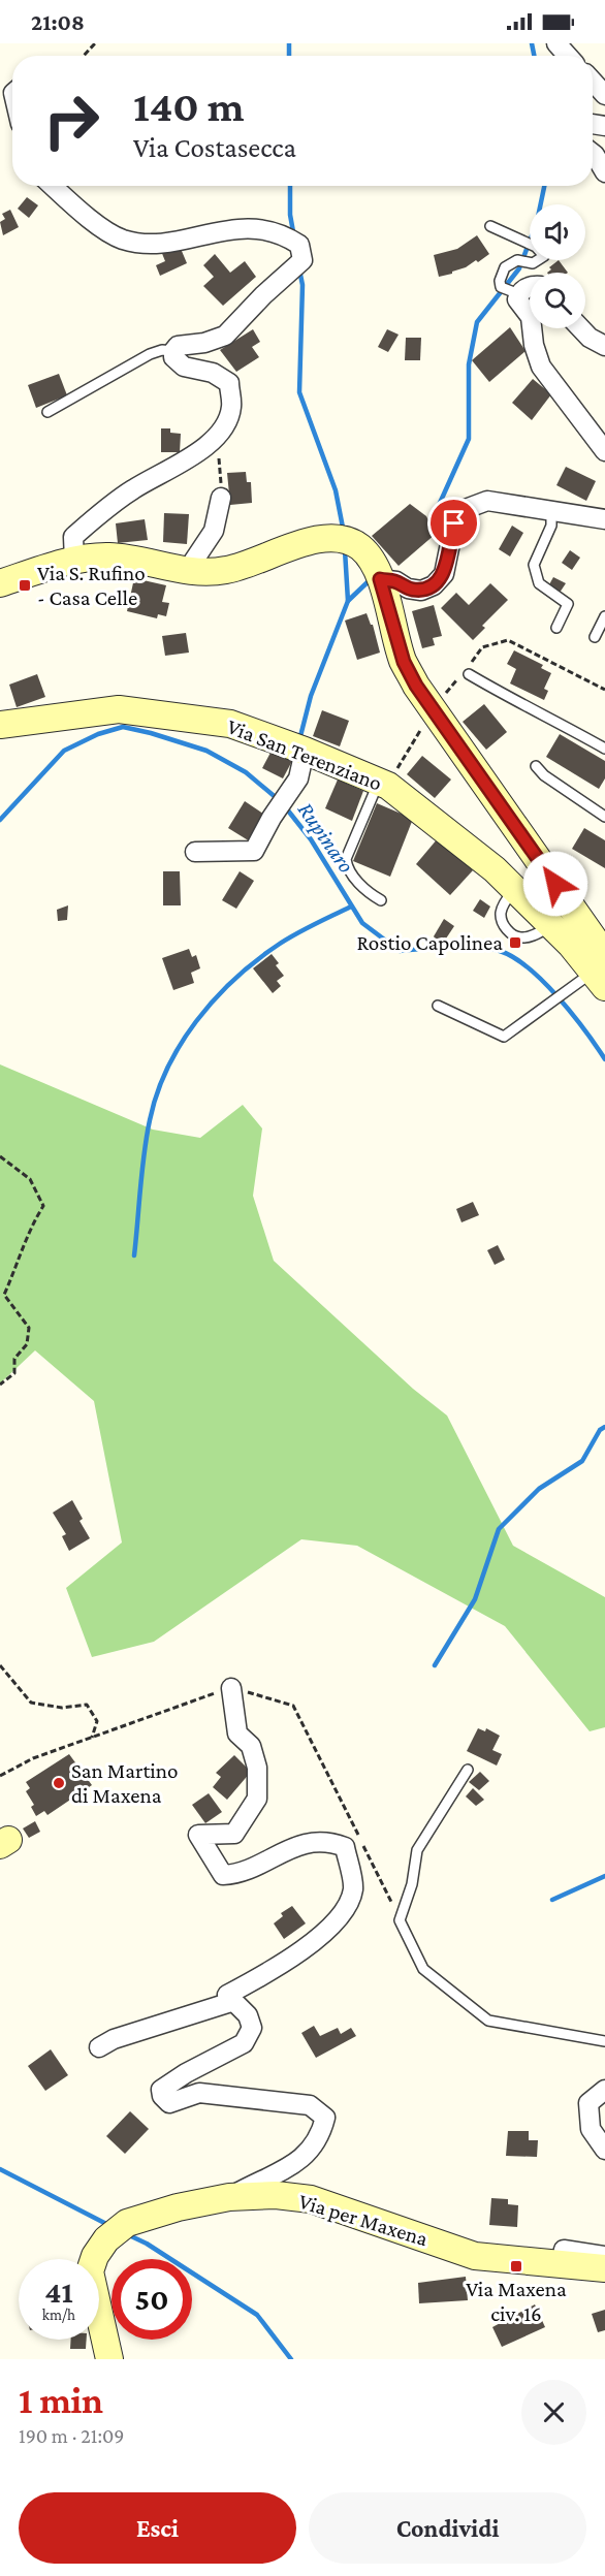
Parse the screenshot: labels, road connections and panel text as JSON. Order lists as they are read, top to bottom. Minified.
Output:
{"streets":{"street":["Via San Terenziano","Via per Maxena"]},"water":["Rupinaro"],"places":{"transit":["Via S. Rufino - Casa Celle","Rostio Capolinea","Via Maxena civ. 16"],"other":["San Martino di Maxena"]},"page":{"status":"21:08","turn":["140 m","Via Costasecca"],"speed":"41 km/h","limit":"50","heading":["1 min","190 m · 21:09"],"buttons":["Esci","Condividi"]}}
